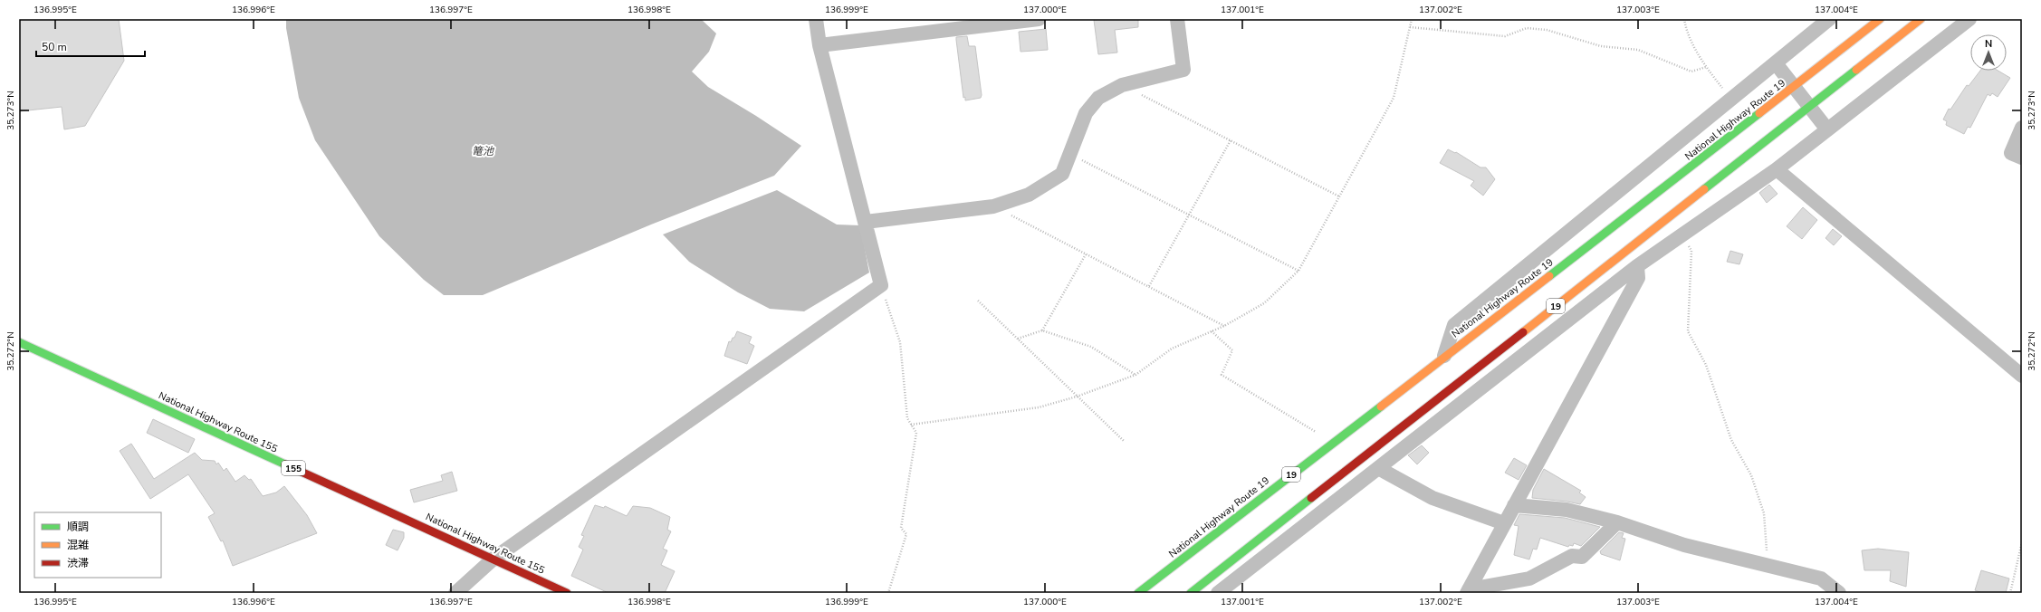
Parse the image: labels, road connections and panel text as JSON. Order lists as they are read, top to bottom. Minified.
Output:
{"streets":{"highway":["National Highway Route 19","19","National Highway Route 155","155"]},"water":["篭池"],"legend":["順調","混雑","渋滞"],"scale_bar":"50 m","north":"top","coordinates":["136.995°E","136.996°E","136.997°E","136.998°E","136.999°E","137.000°E","137.001°E","137.002°E","137.003°E","137.004°E","35.273°N","35.272°N"]}
